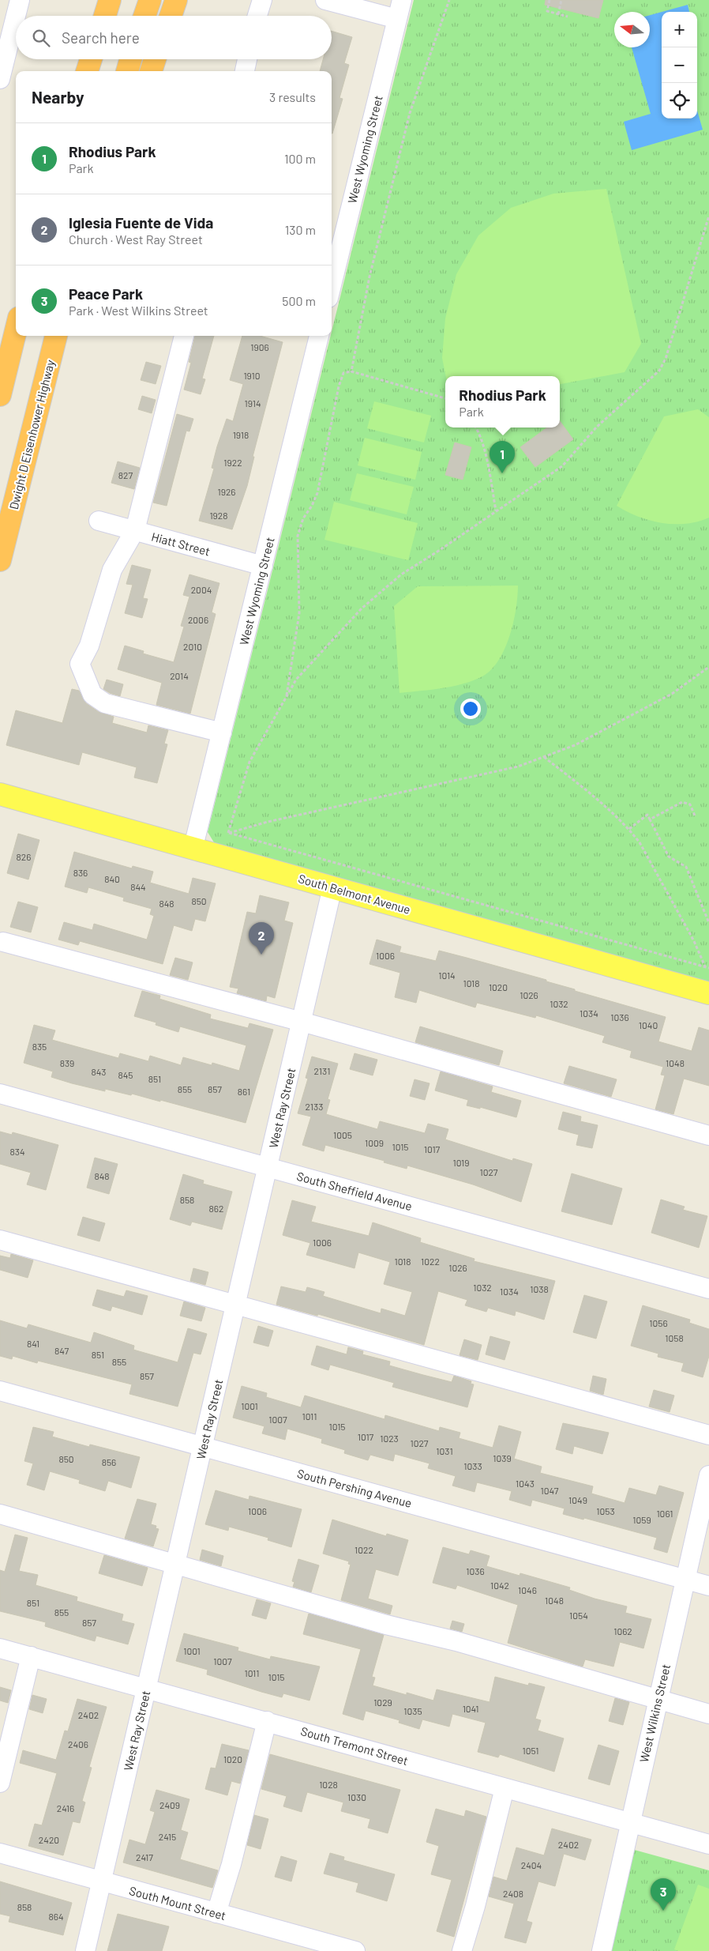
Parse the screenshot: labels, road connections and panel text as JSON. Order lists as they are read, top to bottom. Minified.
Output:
{"streets":{"highway":["Dwight D Eisenhower Highway"],"main road":["South Belmont Avenue"],"street":["West Wyoming Street","Hiatt Street","West Ray Street","South Sheffield Avenue","South Pershing Avenue","West Wilkins Street","South Tremont Street","South Mount Street"]},"crossings":[["West Wyoming Street","Hiatt Street"],["West Wyoming Street","South Belmont Avenue"],["South Belmont Avenue","West Ray Street"],["West Ray Street","South Sheffield Avenue"],["West Ray Street","South Pershing Avenue"],["West Ray Street","South Tremont Street"],["West Ray Street","South Mount Street"],["South Pershing Avenue","West Wilkins Street"],["West Wilkins Street","South Tremont Street"]],"house_numbers":["1906","1910","1914","1918","1922","827","1926","1928","2004","2006","2010","2014","826","836","840","844","850","848","1006","1014","1018","1020","1026","1032","1034","1036","1040","835","839","1048","2131","843","845","851","855","857","861","2133","1005","1009","1015","1017","834","1019","1027","848","858","862","1006","1018","1022","1026","1032","1038","1034","1056","1058","841","847","851","855","857","1001","1011","1007","1015","1017","1023","1027","1031","1039","850","856","1033","1043","1047","1049","1006","1053","1061","1059","1022","1036","1042","1046","1048","851","855","1054","857","1062","1001","1007","1011","1015","1029","1041","1035","2402","2406","1051","1020","1028","1030","2409","2416","2415","2420","2402","2417","2404","2408","858","864"],"north":"left","page":{"map_buttons":["+","−"],"search":"Search here","heading":["Nearby","3 results"],"list":[{"mark":"1","name":"Rhodius Park","note":"Park","value":"100 m"},{"mark":"2","name":"Iglesia Fuente de Vida","note":"Church · West Ray Street","value":"130 m"},{"mark":"3","name":"Peace Park","note":"Park · West Wilkins Street","value":"500 m"}],"popup":["Rhodius Park","Park"],"pins":["1","2","3"]}}
